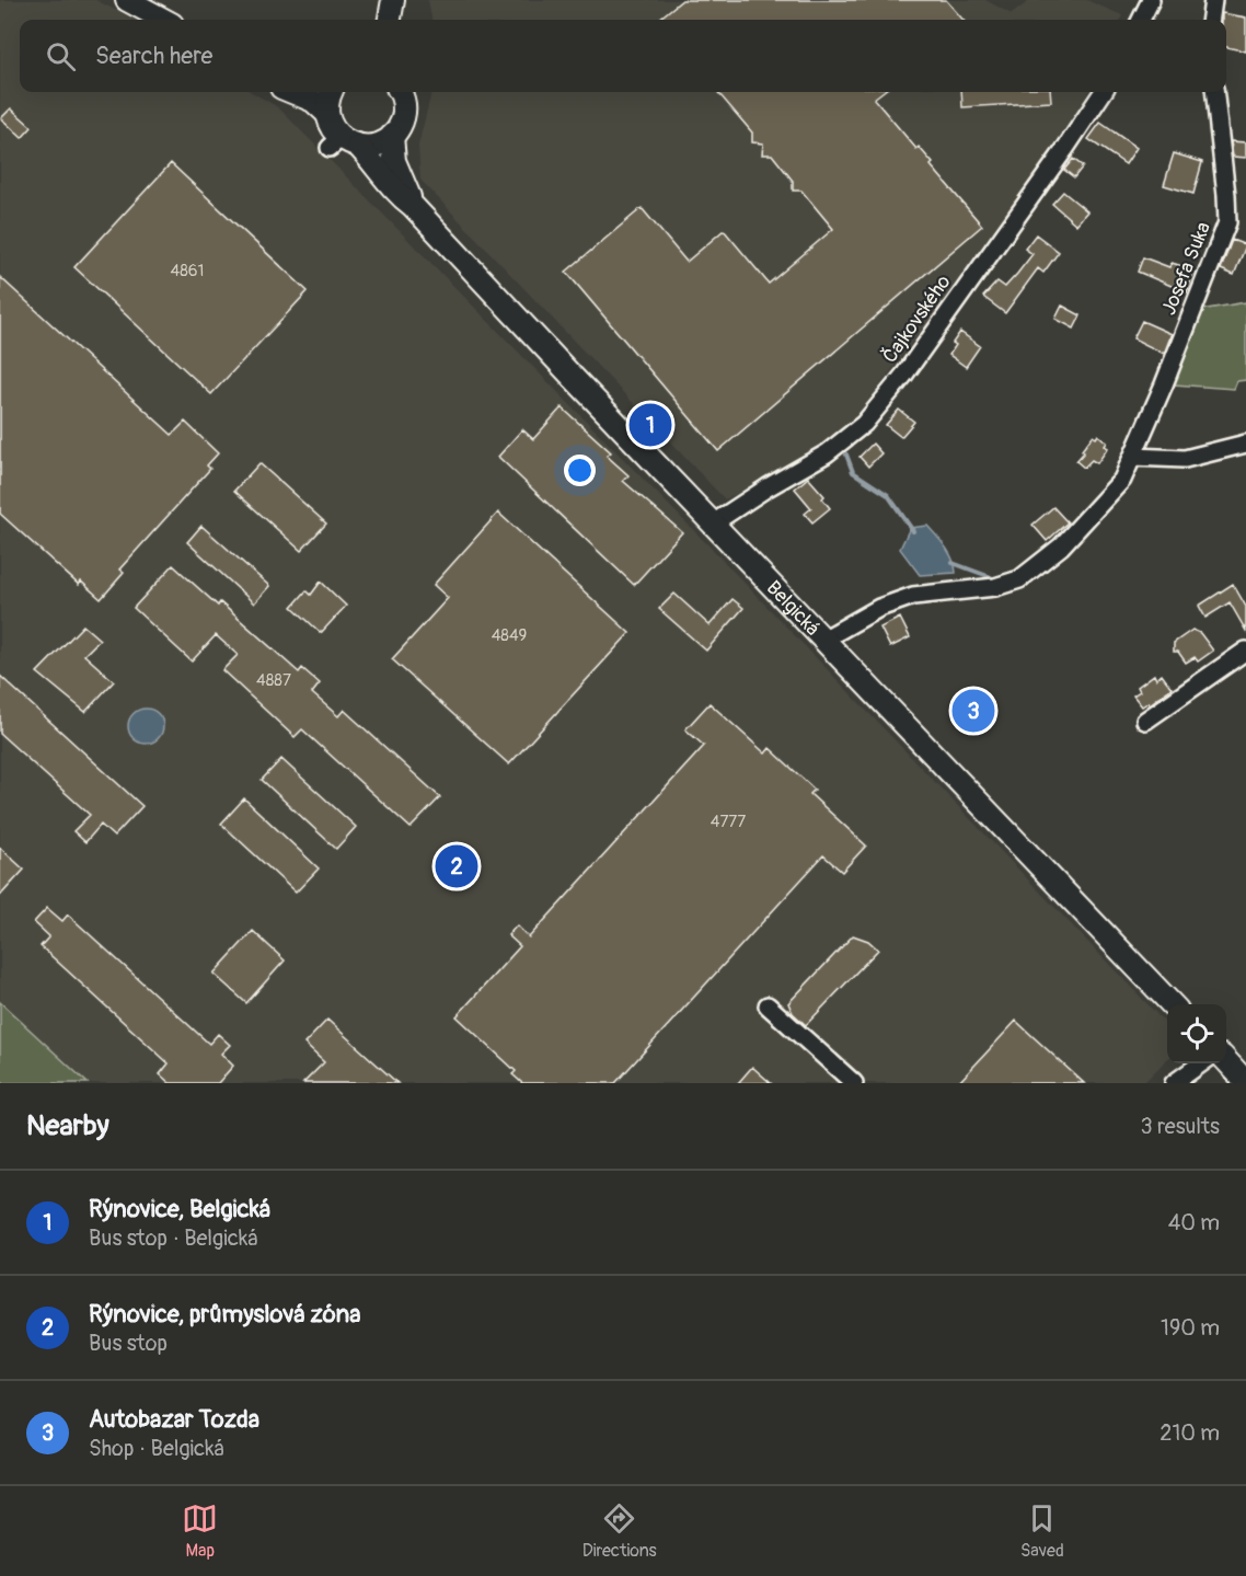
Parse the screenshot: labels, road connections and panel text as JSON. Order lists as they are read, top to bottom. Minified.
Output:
{"streets":{"street":["Josefa Suka","Čajkovského","Belgická"]},"crossings":[["Josefa Suka","Belgická"],["Čajkovského","Belgická"]],"house_numbers":["4861","4849","4887","4777"],"page":{"search":"Search here","pins":["1","3","2"],"heading":["Nearby","3 results"],"list":[{"mark":"1","name":"Rýnovice, Belgická","note":"Bus stop · Belgická","value":"40 m"},{"mark":"2","name":"Rýnovice, průmyslová zóna","note":"Bus stop","value":"190 m"},{"mark":"3","name":"Autobazar Tozda","note":"Shop · Belgická","value":"210 m"}],"nav":["Map","Directions","Saved"]}}
